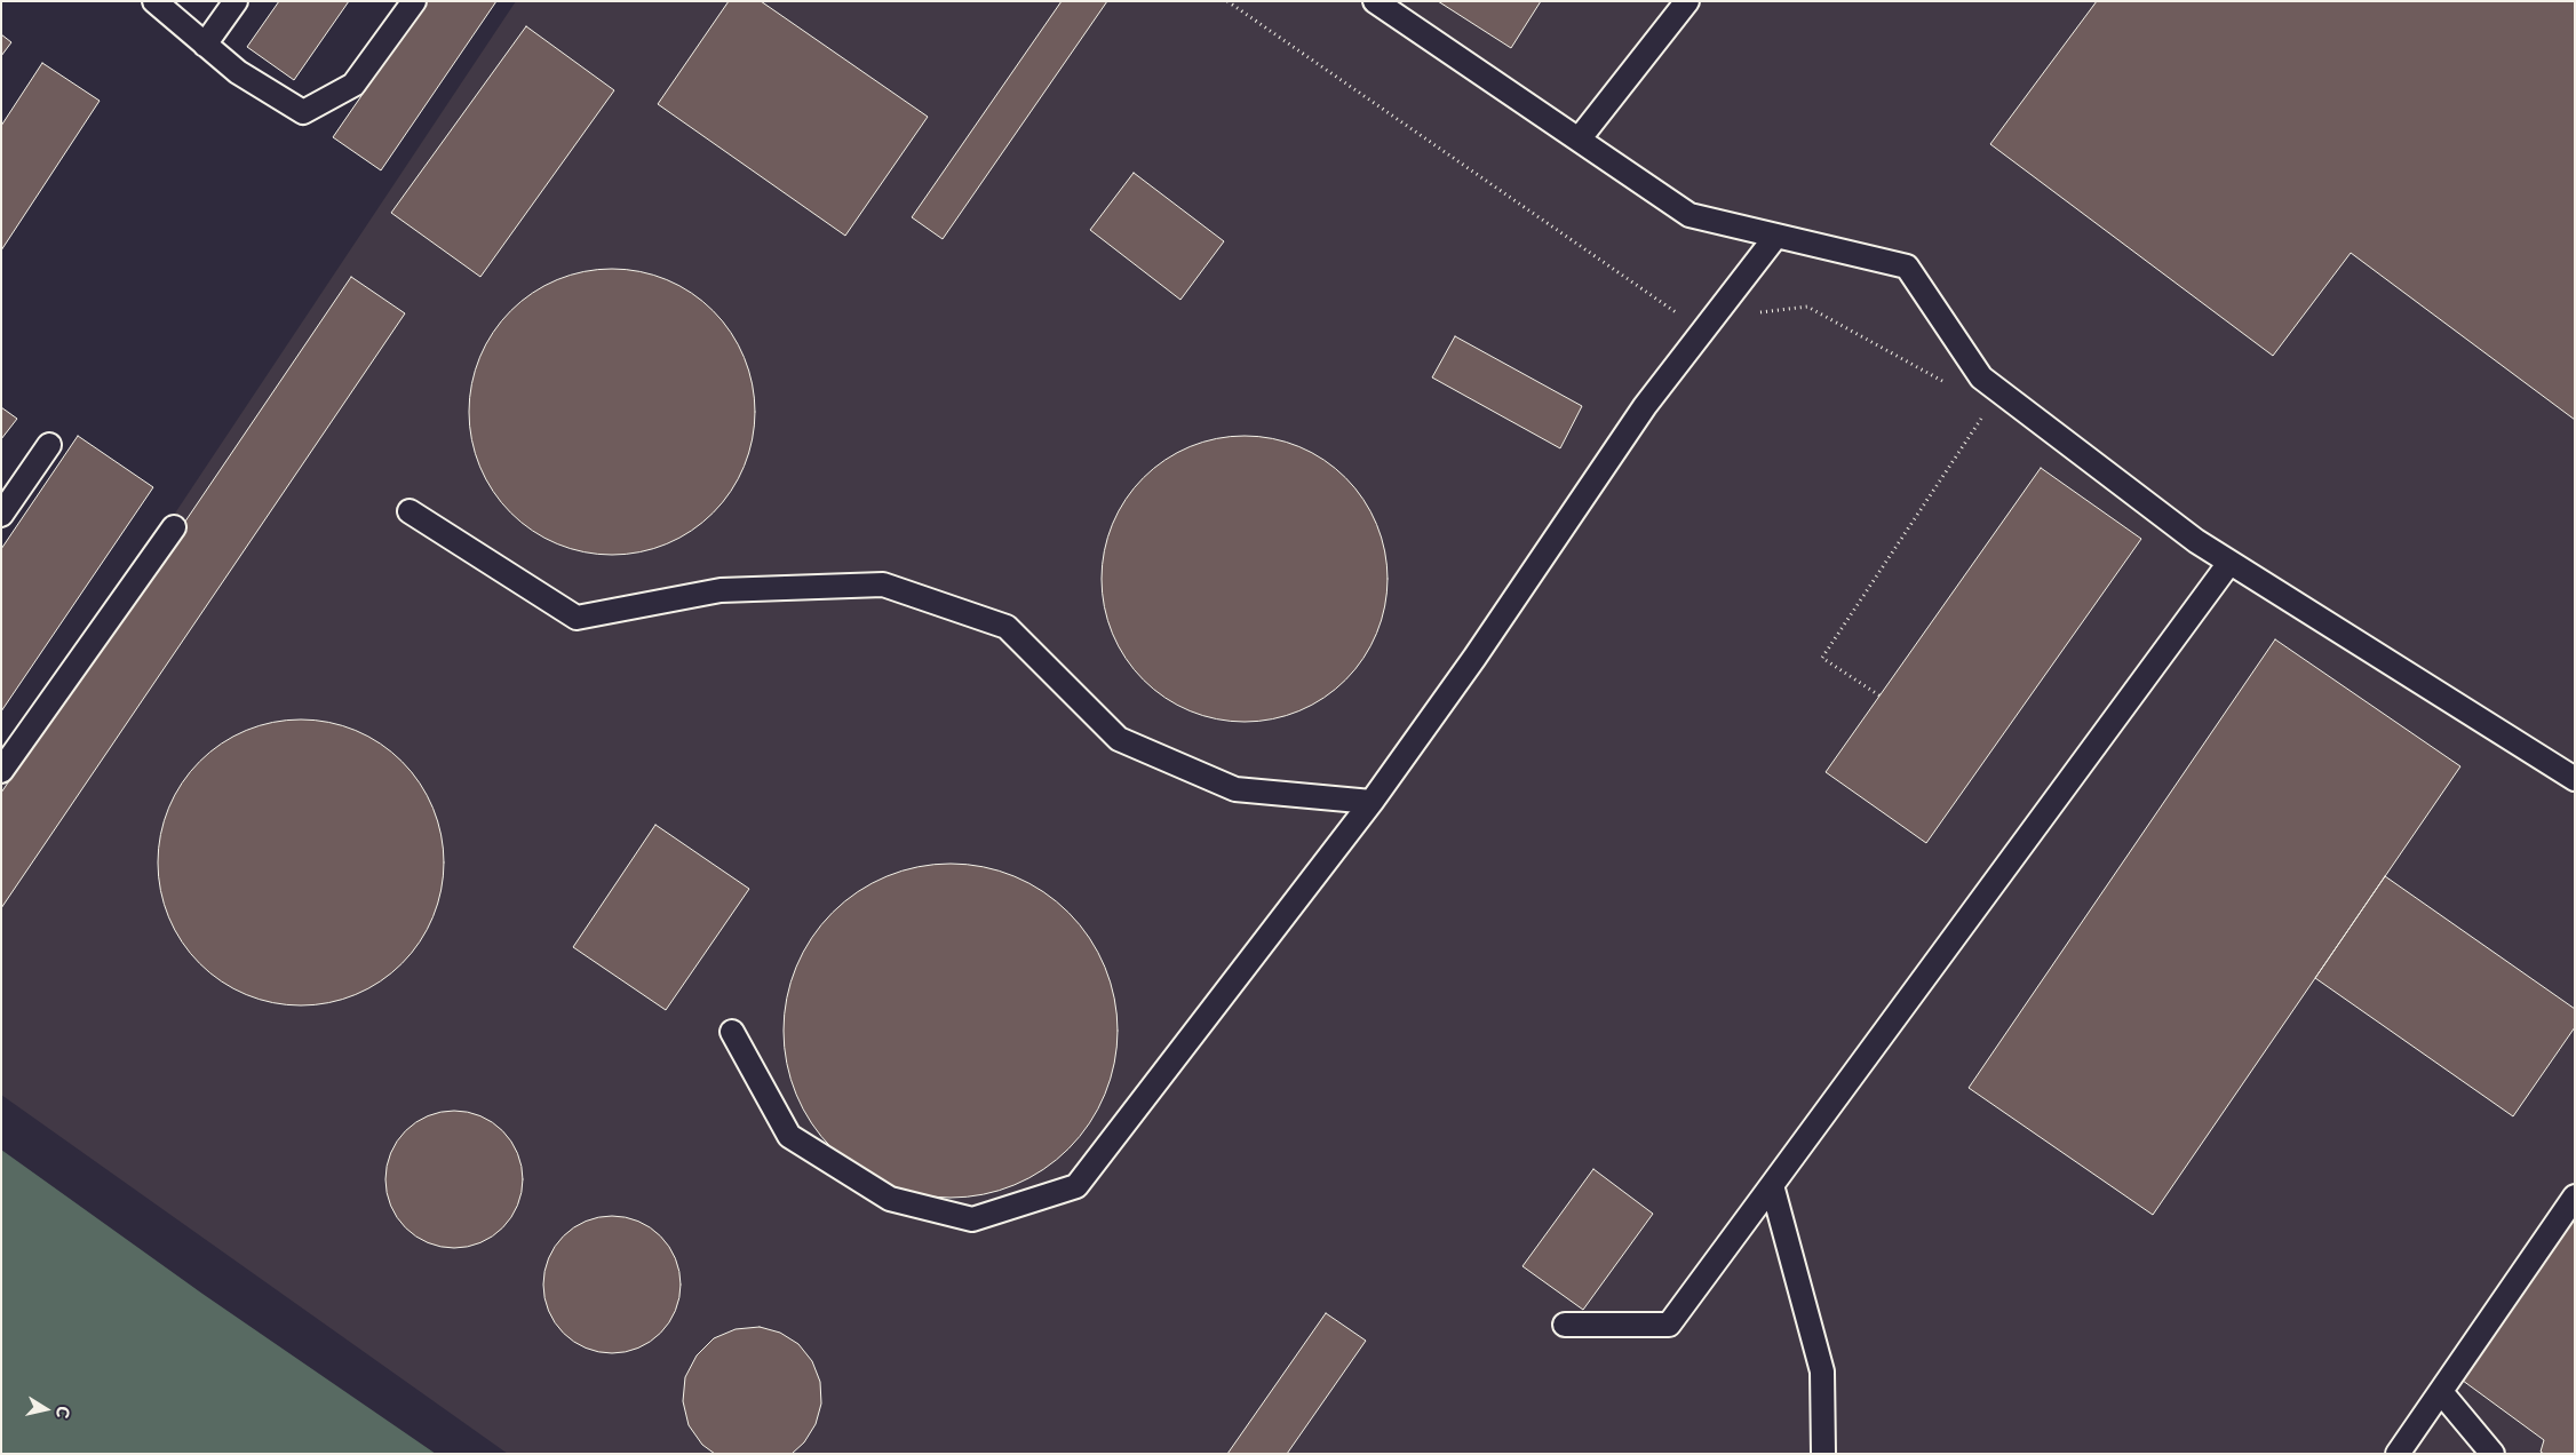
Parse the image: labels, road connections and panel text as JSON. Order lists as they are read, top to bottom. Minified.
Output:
{"north":"right"}
